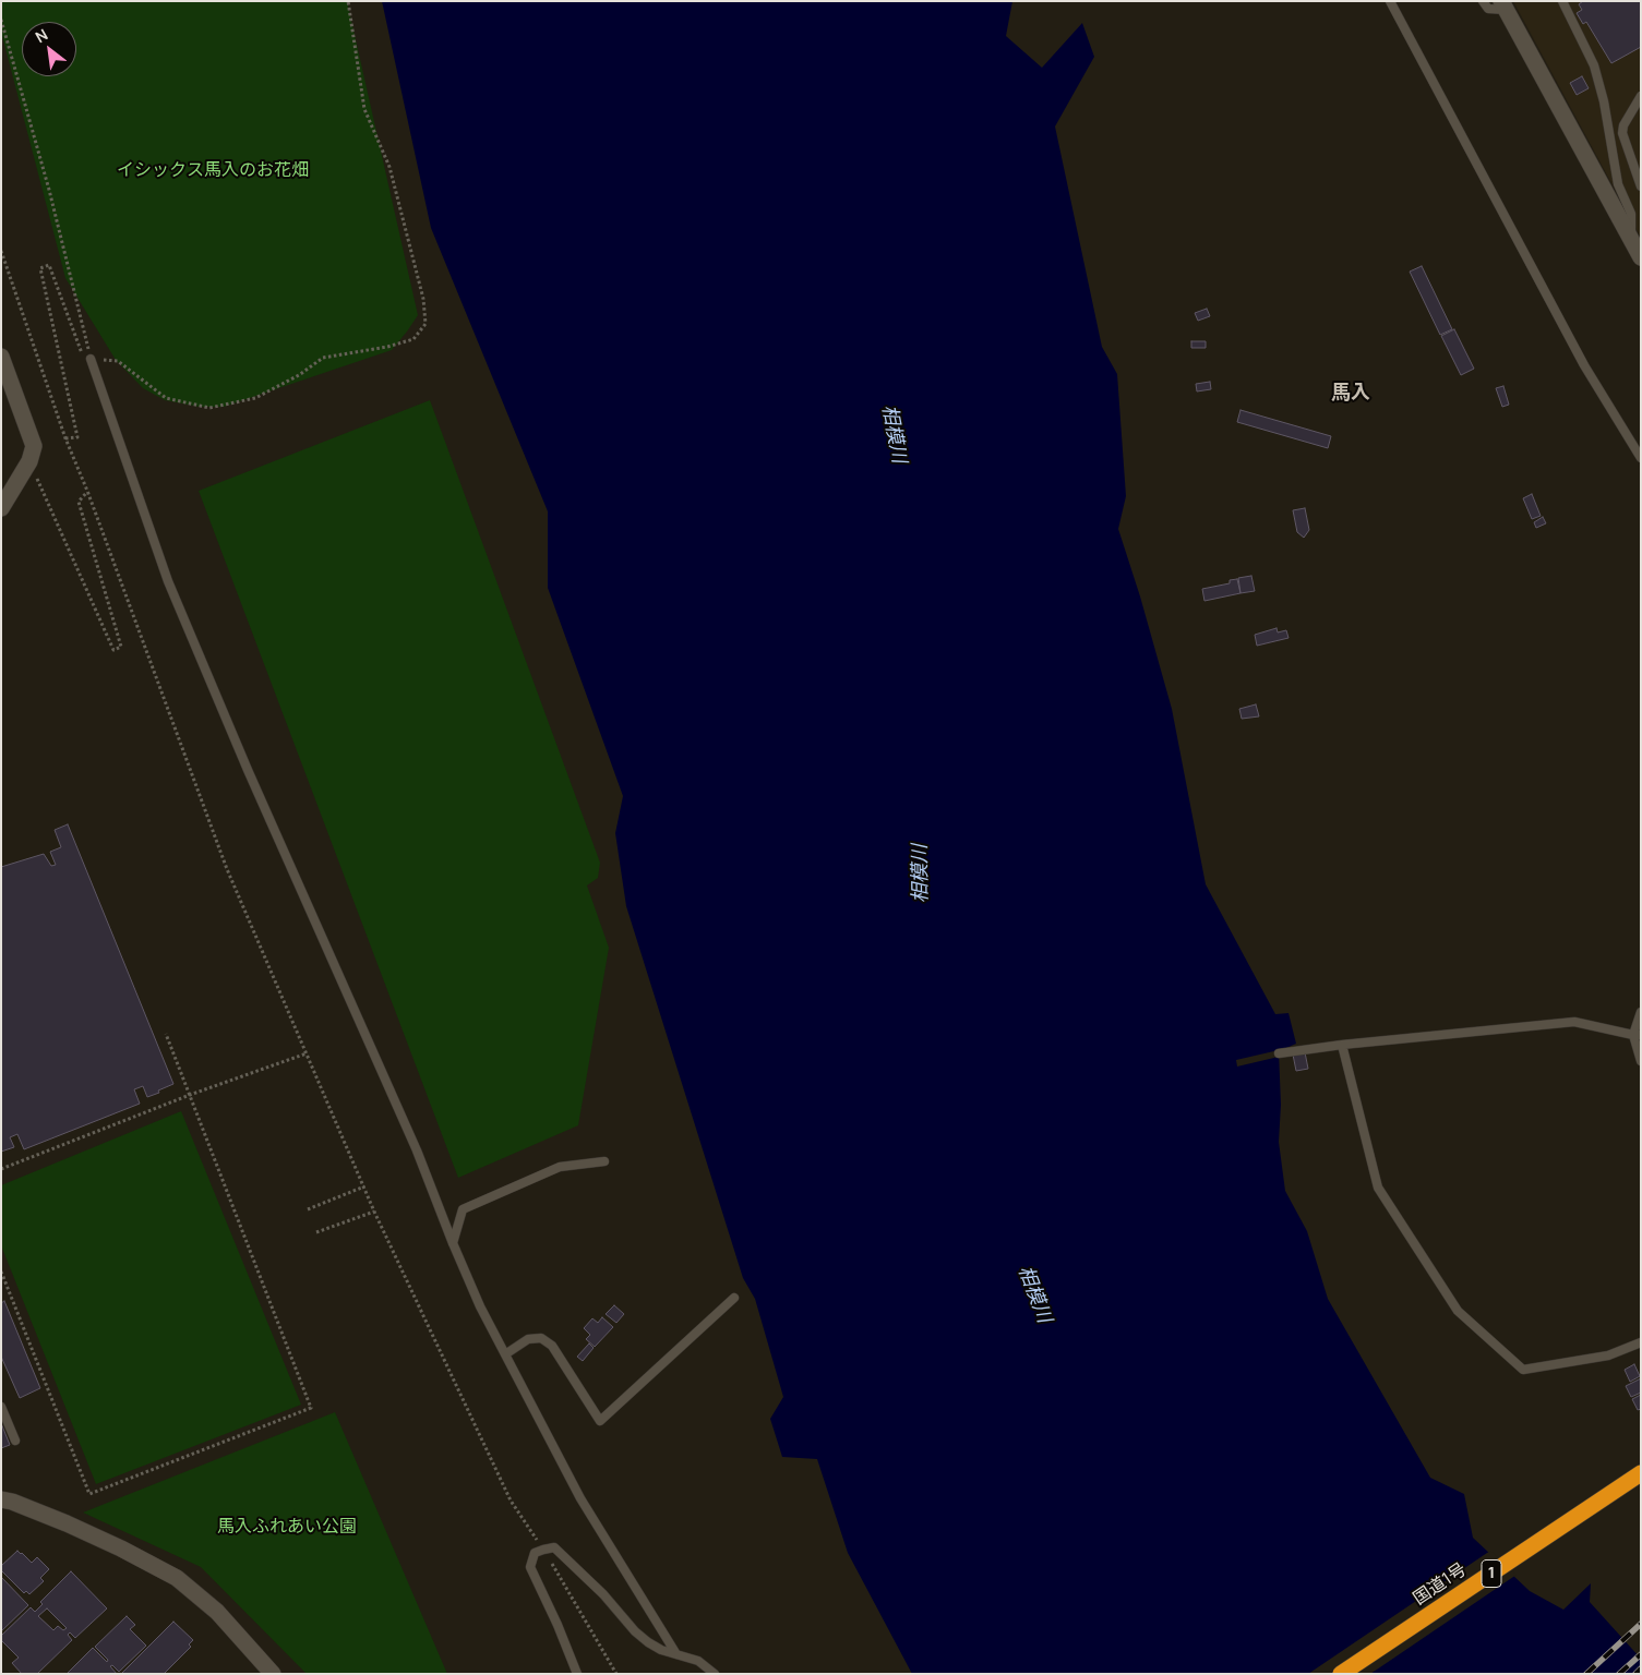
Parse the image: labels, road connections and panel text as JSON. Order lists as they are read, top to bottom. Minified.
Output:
{"streets":{"highway":["1","国道1号"]},"districts":["馬入"],"water":["相模川"],"parks":["イシックス馬入のお花畑","馬入ふれあい公園"],"north":"top left"}
